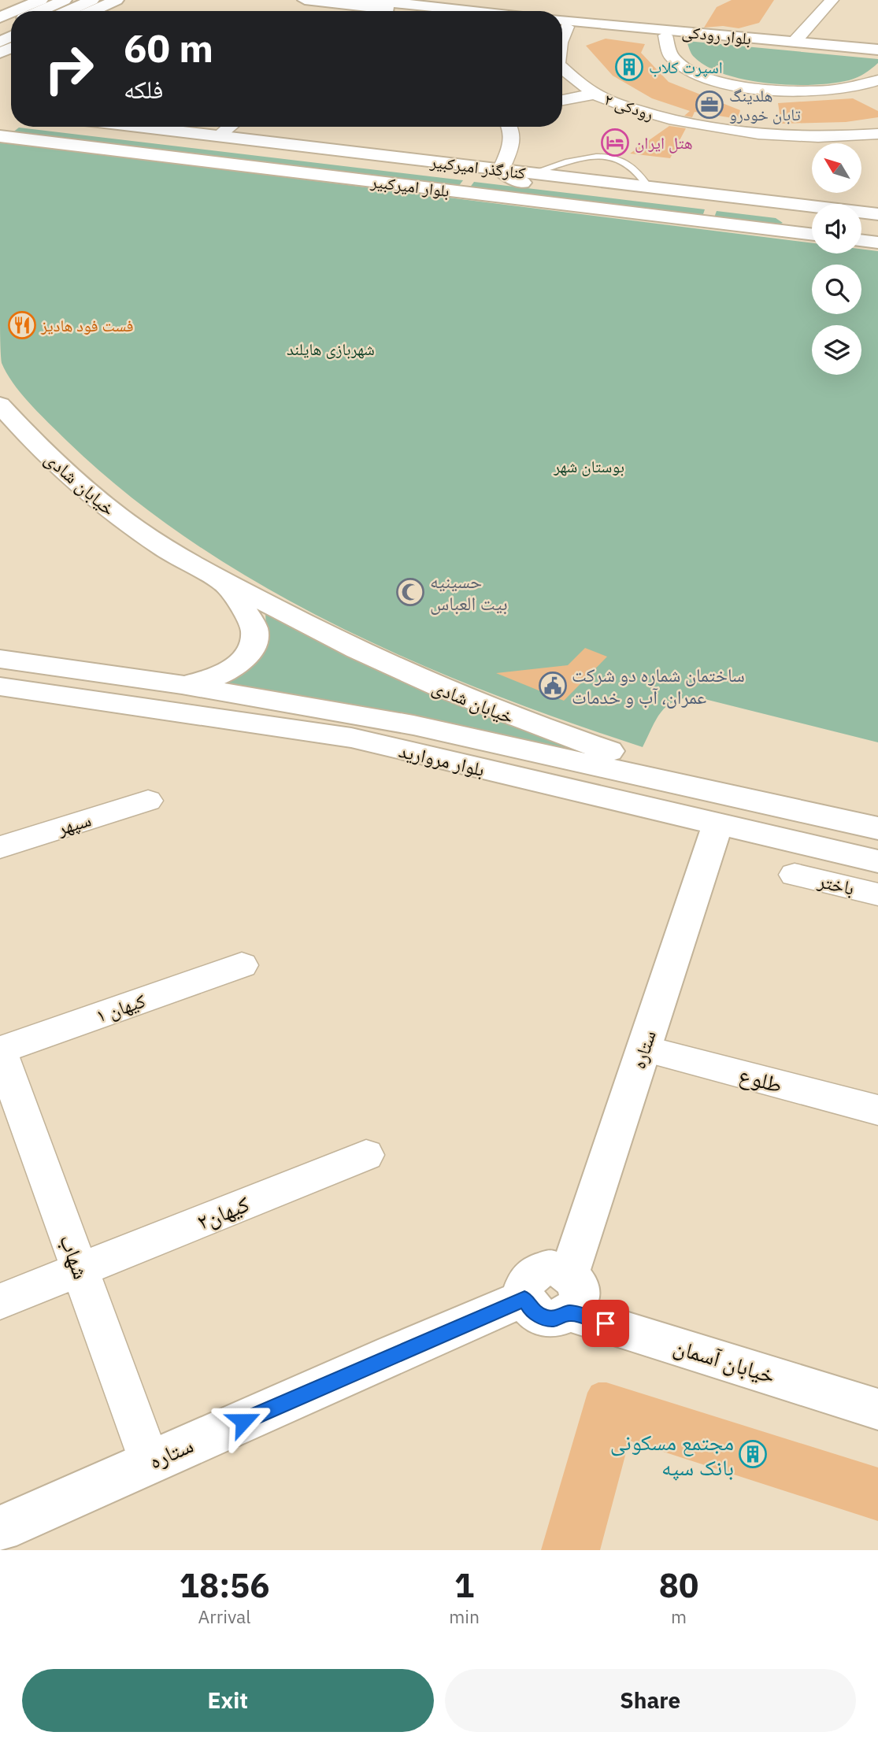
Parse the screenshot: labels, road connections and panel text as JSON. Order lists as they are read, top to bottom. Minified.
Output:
{"streets":{"street":["بلوار رودکی","رودکی ۲","کنارگذر امیرکبیر","بلوار امیرکبیر","خیابان شادی","بلوار مروارید","سپهر","باختر","کیهان ۱","ستاره","طلوع","کیهان۲","شهاب","خیابان آسمان"]},"crossings":[["کنارگذر امیرکبیر","بلوار امیرکبیر"],["خیابان شادی","بلوار مروارید"],["خیابان شادی","ستاره"],["بلوار مروارید","ستاره"],["کیهان ۱","شهاب"],["ستاره","طلوع"],["ستاره","شهاب"],["ستاره","خیابان آسمان"],["کیهان۲","شهاب"]],"parks":["شهربازی هایلند","بوستان شهر"],"places":{"building":["اسپرت کلاب","مجتمع مسکونی بانک سپه"],"office":["هلدینگ تابان خودرو"],"hotel":["هتل ایران"],"restaurant":["فست فود هادیز"],"mosque":["حسینیه بیت العباس"],"public building":["ساختمان شماره دو شرکت عمران، آب و خدمات"]},"north":"top left","page":{"turn":["60 m","فلکه"],"eta":["18:56","Arrival","1","min","80","m"],"buttons":["Exit","Share"]}}
